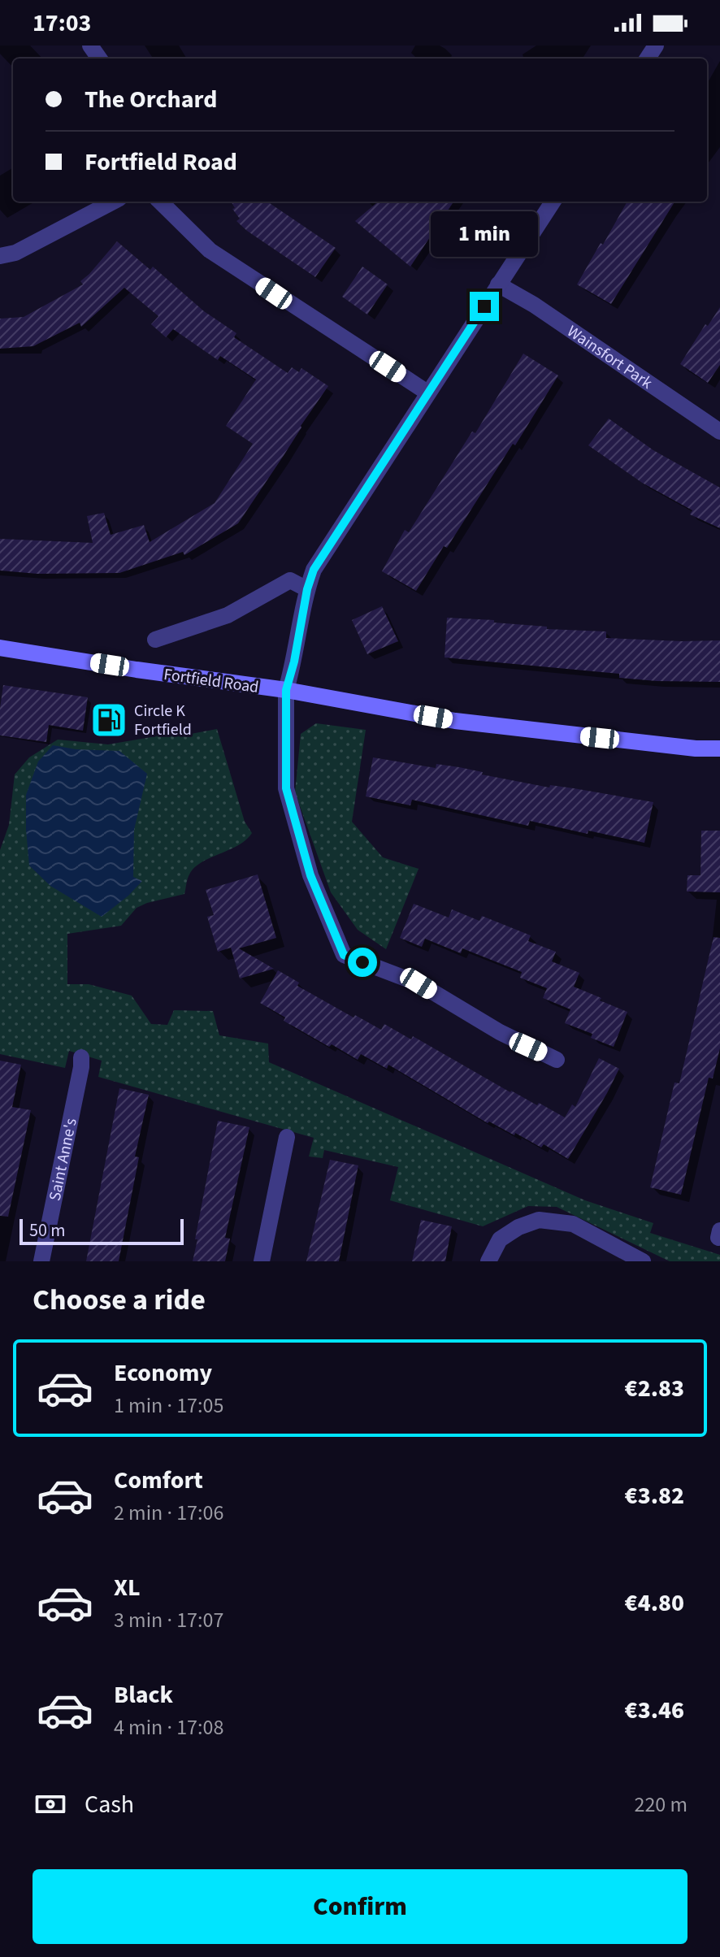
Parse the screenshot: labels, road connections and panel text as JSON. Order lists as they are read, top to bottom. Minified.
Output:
{"streets":{"main road":["Fortfield Road"],"street":["Wainsfort Park","Saint Anne's"]},"places":{"fuel station":["Circle K Fortfield"]},"scale_bar":"50 m","page":{"status":"17:03","banner":["The Orchard","Fortfield Road"],"bubble":"1 min","scale":"50 m","heading":"Choose a ride","list":[{"name":"Economy","note":"1 min · 17:05","value":"€2.83"},{"name":"Comfort","note":"2 min · 17:06","value":"€3.82"},{"name":"XL","note":"3 min · 17:07","value":"€4.80"},{"name":"Black","note":"4 min · 17:08","value":"€3.46"}],"pay":["Cash","220 m"],"buttons":"Confirm"}}
